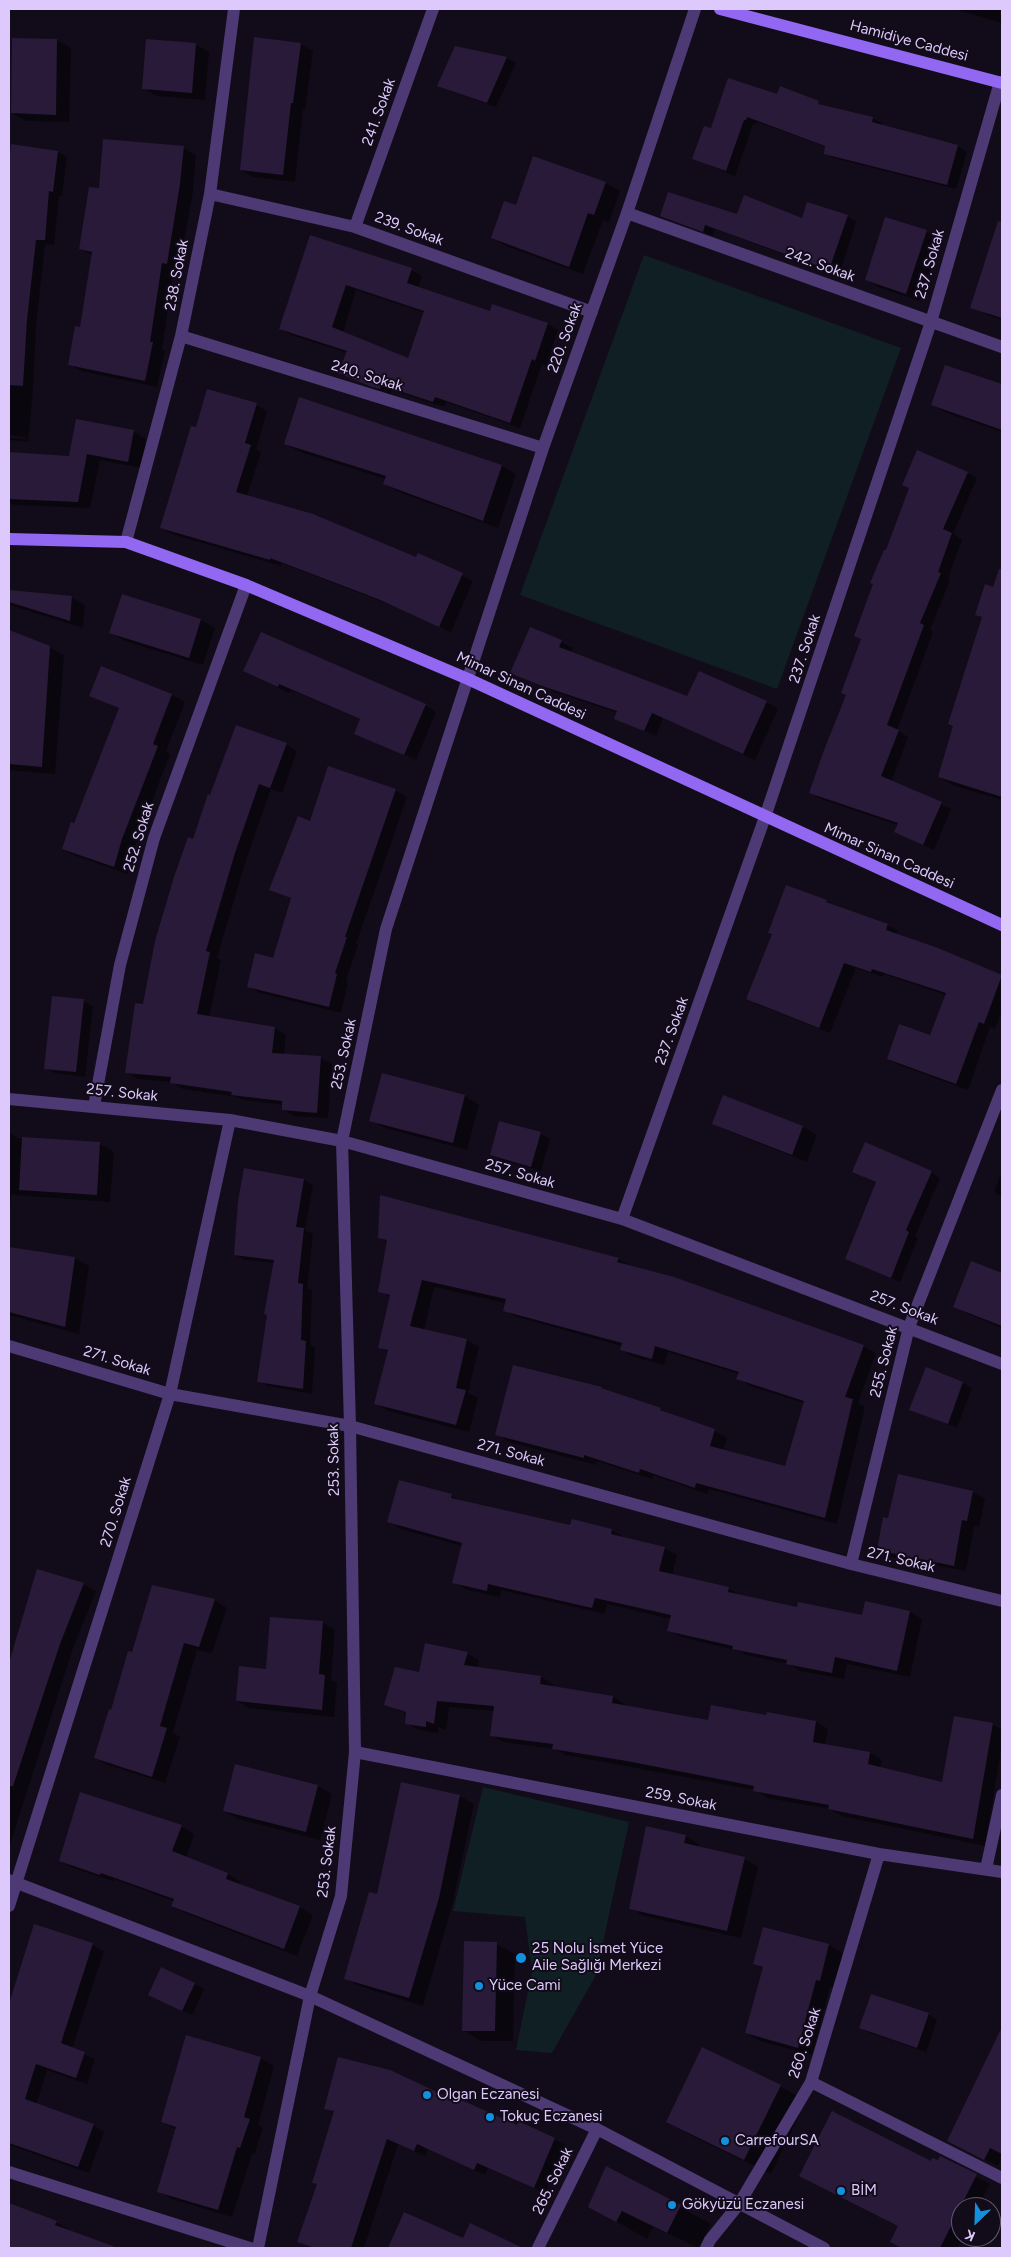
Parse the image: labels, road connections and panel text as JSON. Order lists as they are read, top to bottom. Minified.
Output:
{"streets":{"main road":["Hamidiye Caddesi","Mimar Sinan Caddesi"],"street":["241. Sokak","239. Sokak","237. Sokak","242. Sokak","238. Sokak","220. Sokak","240. Sokak","252. Sokak","253. Sokak","257. Sokak","271. Sokak","255. Sokak","270. Sokak","259. Sokak","260. Sokak","265. Sokak"]},"crossings":[["Hamidiye Caddesi","237. Sokak"],["241. Sokak","239. Sokak"],["239. Sokak","238. Sokak"],["239. Sokak","220. Sokak"],["237. Sokak","242. Sokak"],["237. Sokak","Mimar Sinan Caddesi"],["237. Sokak","257. Sokak"],["242. Sokak","220. Sokak"],["238. Sokak","240. Sokak"],["238. Sokak","Mimar Sinan Caddesi"],["220. Sokak","240. Sokak"],["220. Sokak","Mimar Sinan Caddesi"],["220. Sokak","253. Sokak"],["Mimar Sinan Caddesi","252. Sokak"],["Mimar Sinan Caddesi","253. Sokak"],["252. Sokak","257. Sokak"],["253. Sokak","257. Sokak"],["253. Sokak","271. Sokak"],["253. Sokak","259. Sokak"],["257. Sokak","255. Sokak"],["257. Sokak","270. Sokak"],["271. Sokak","255. Sokak"],["271. Sokak","270. Sokak"],["259. Sokak","260. Sokak"]],"places":["25 Nolu İsmet Yüce Aile Sağlığı Merkezi","Yüce Cami","Olgan Eczanesi","Tokuç Eczanesi","CarrefourSA","BİM","Gökyüzü Eczanesi"],"north":"bottom left"}
